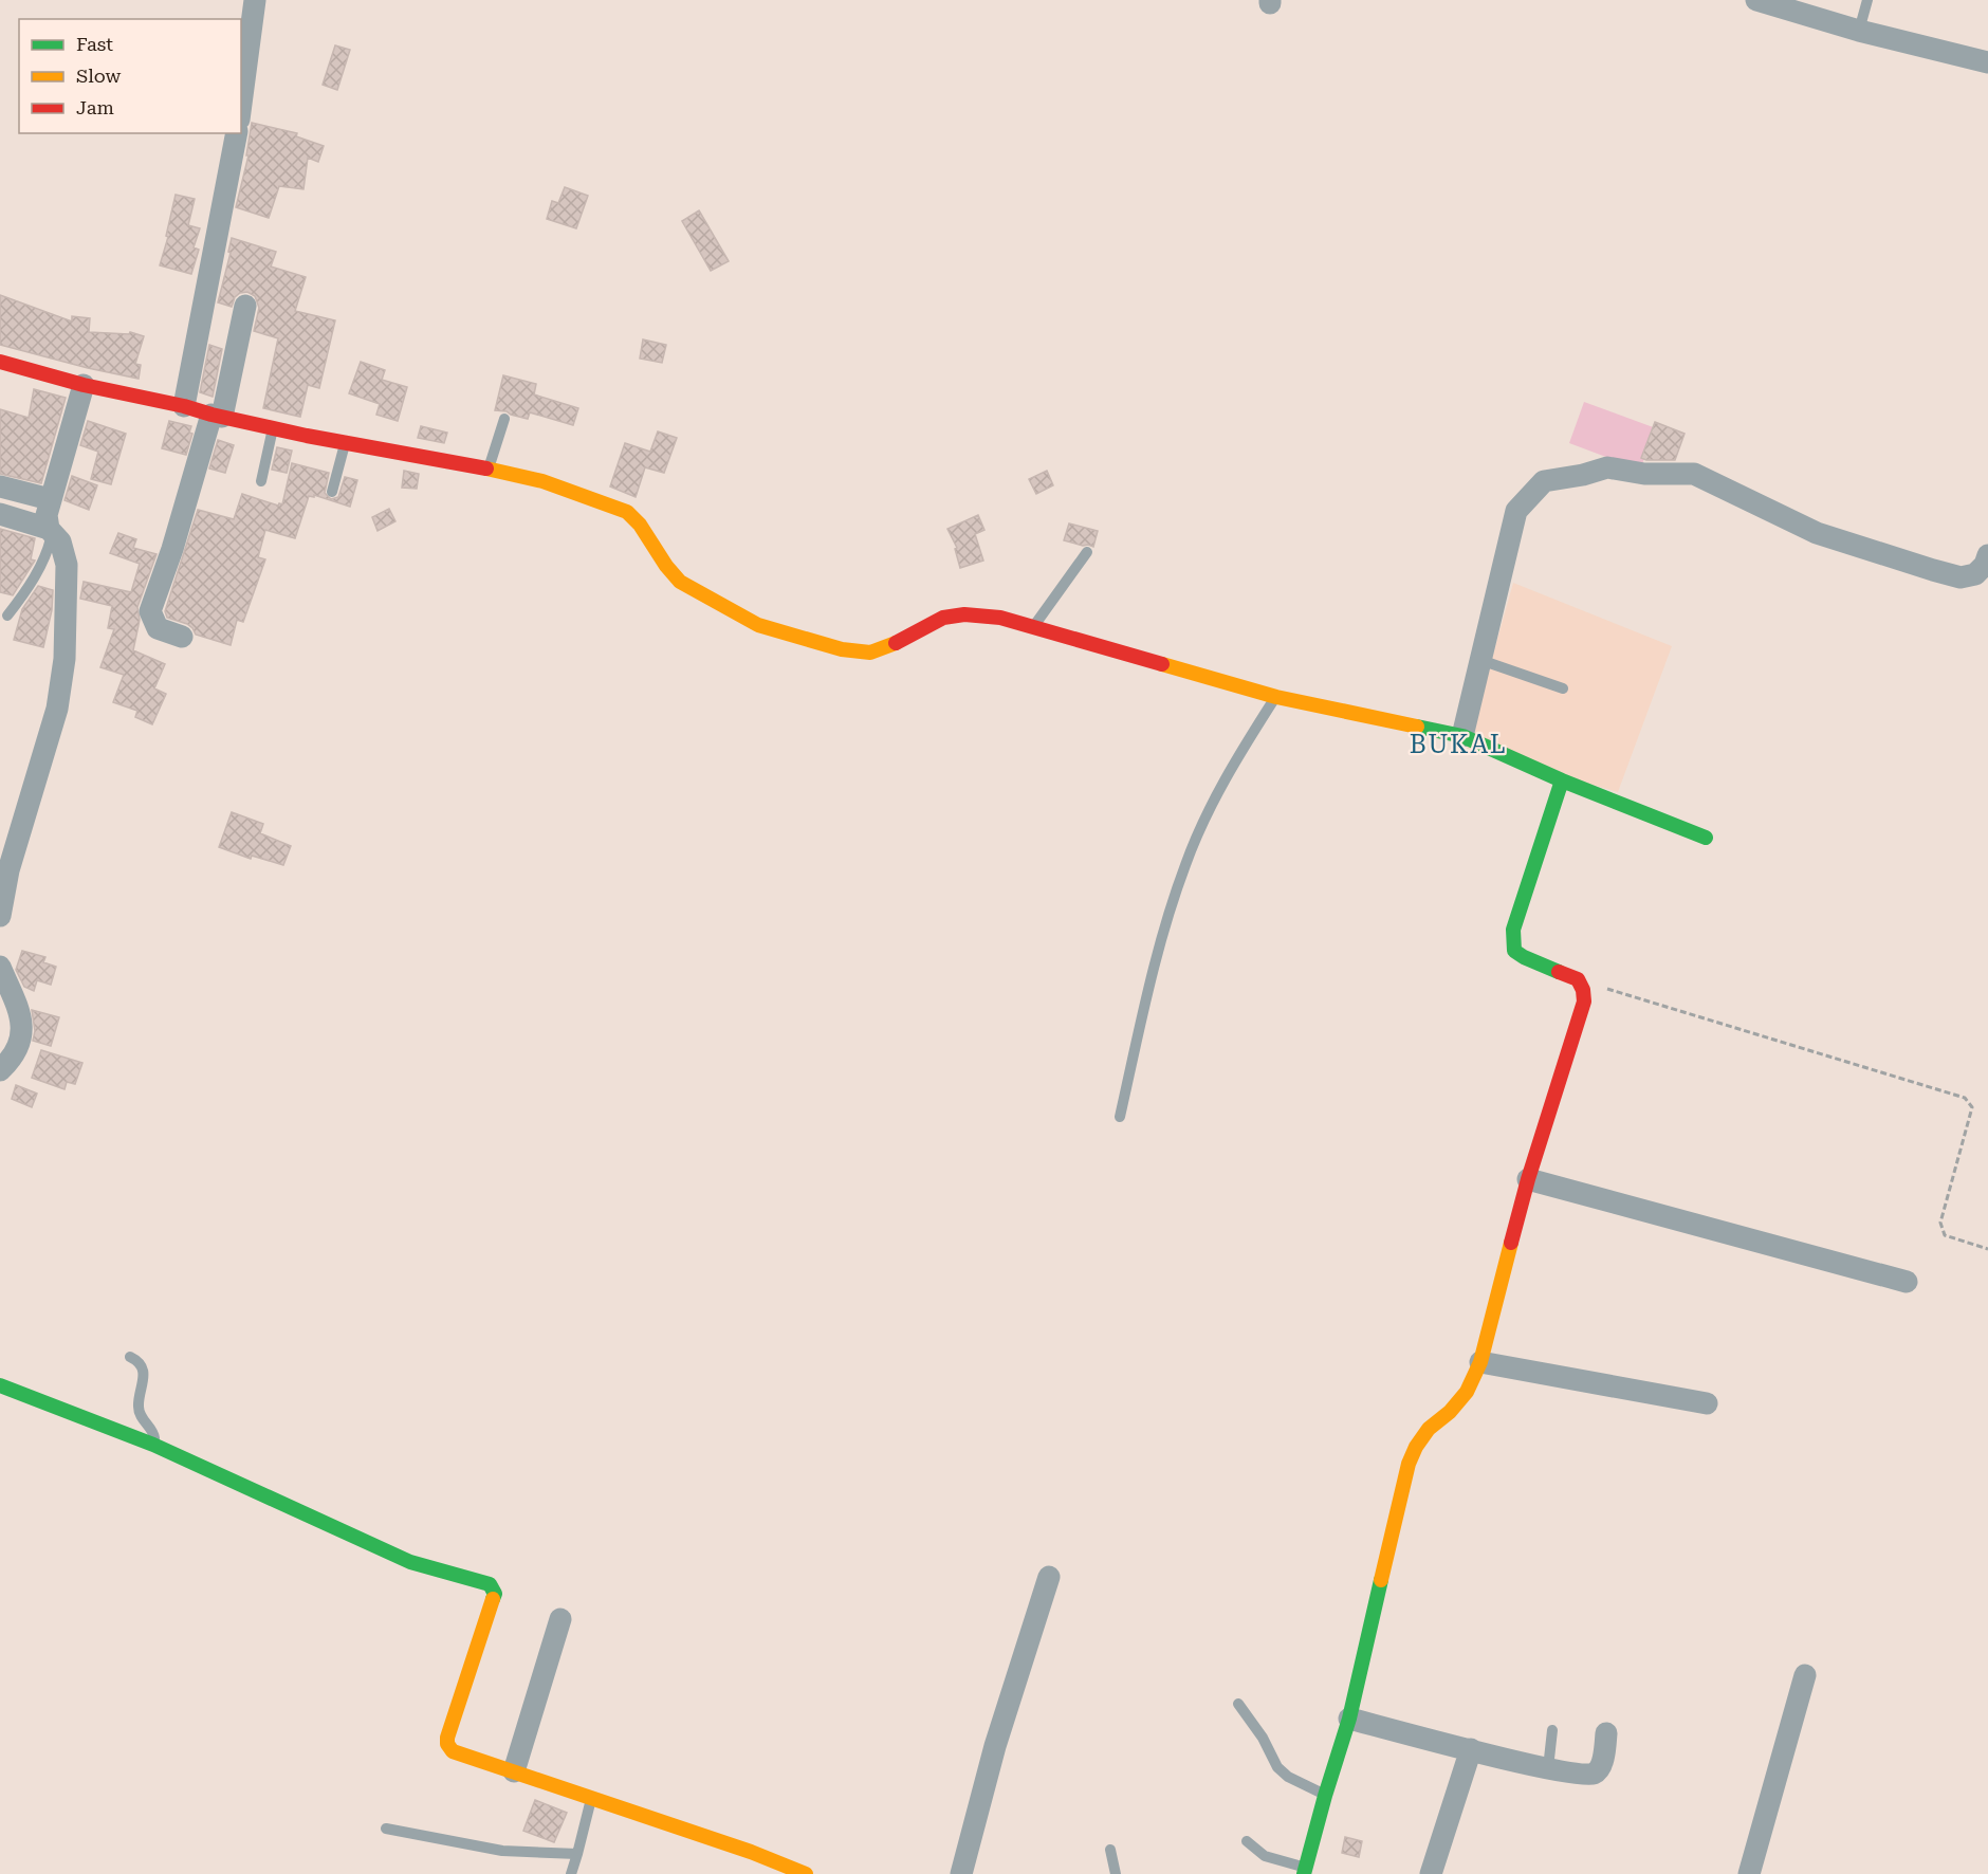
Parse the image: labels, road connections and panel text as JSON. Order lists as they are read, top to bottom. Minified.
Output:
{"districts":["BUKAL"],"legend":["Fast","Slow","Jam"]}
